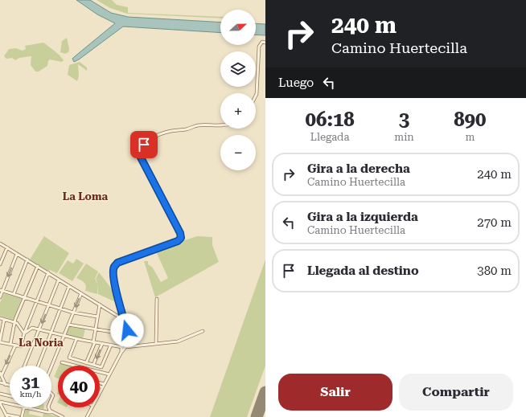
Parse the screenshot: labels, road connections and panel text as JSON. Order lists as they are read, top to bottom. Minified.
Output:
{"districts":["La Loma","La Noria"],"north":"right","page":{"turn":["240 m","Camino Huertecilla"],"map_buttons":["+","−"],"then":"Luego","eta":["06:18","Llegada","3","min","890","m"],"list":[{"name":"Gira a la derecha","note":"Camino Huertecilla","value":"240 m"},{"name":"Gira a la izquierda","note":"Camino Huertecilla","value":"270 m"},{"name":"Llegada al destino","value":"380 m"}],"speed":"31 km/h","limit":"40","buttons":["Salir","Compartir"]}}
